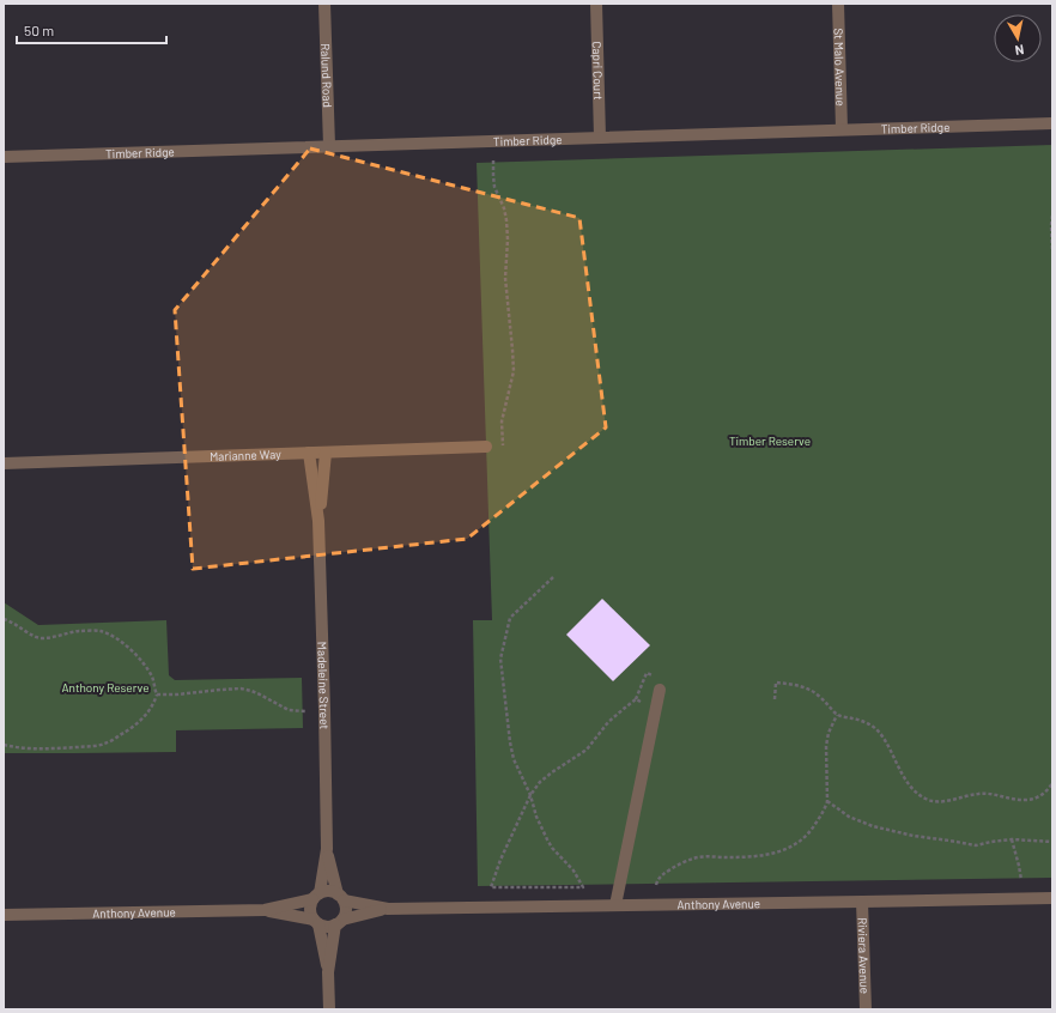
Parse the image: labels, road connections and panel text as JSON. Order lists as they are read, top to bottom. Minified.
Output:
{"streets":{"street":["St Malo Avenue","Capri Court","Ralund Road","Timber Ridge","Marianne Way","Madeleine Street","Anthony Avenue","Riviera Avenue"]},"crossings":[["St Malo Avenue","Timber Ridge"],["Capri Court","Timber Ridge"],["Ralund Road","Timber Ridge"],["Marianne Way","Madeleine Street"],["Madeleine Street","Anthony Avenue"],["Anthony Avenue","Riviera Avenue"]],"parks":["Timber Reserve","Anthony Reserve"],"scale_bar":"50 m","north":"bottom"}
